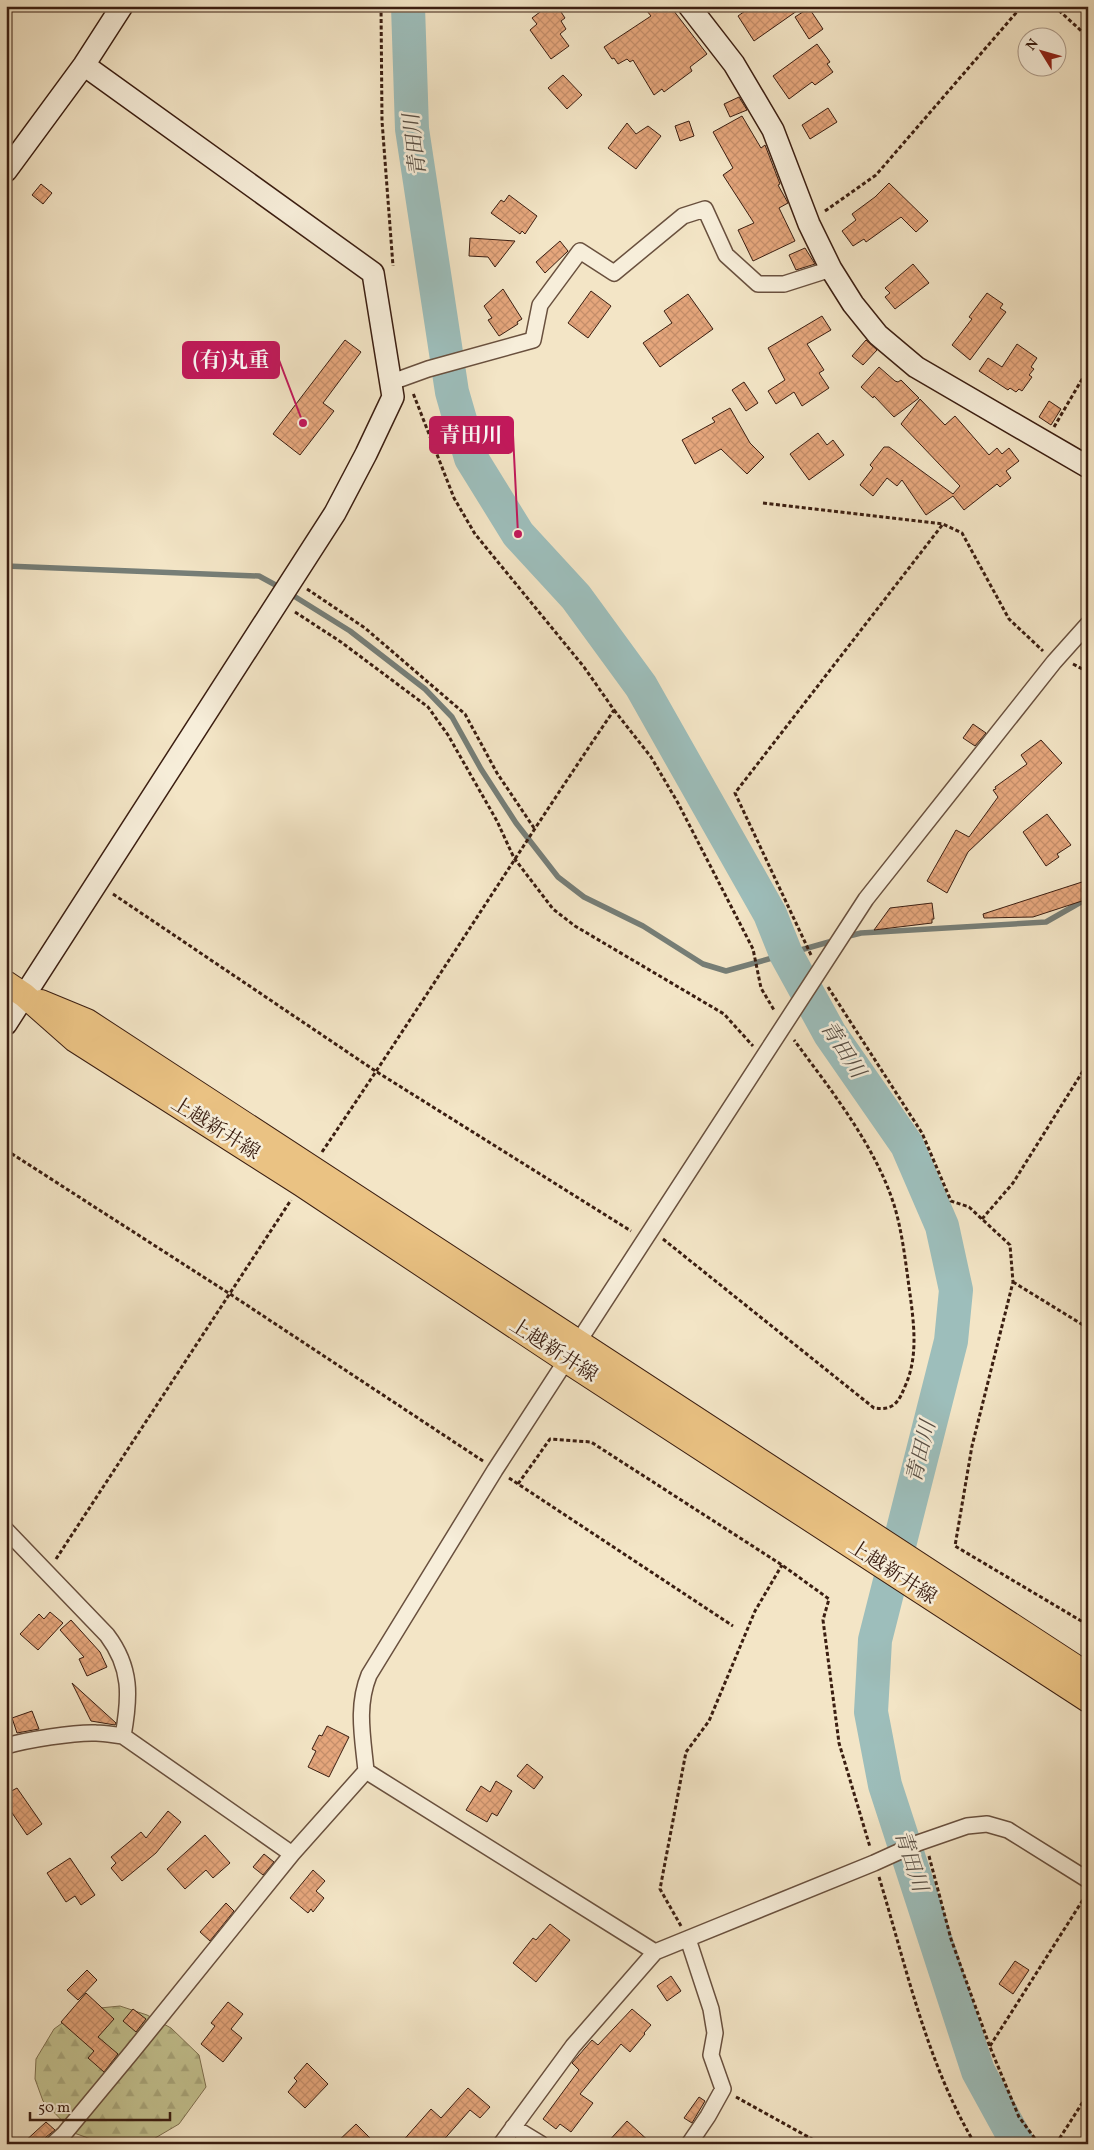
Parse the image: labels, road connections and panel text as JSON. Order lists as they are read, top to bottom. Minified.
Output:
{"streets":{"main road":["上越新井線"]},"water":["青田川"],"places":["(有)丸重","青田川"],"scale_bar":"50 m","north":"top left"}
